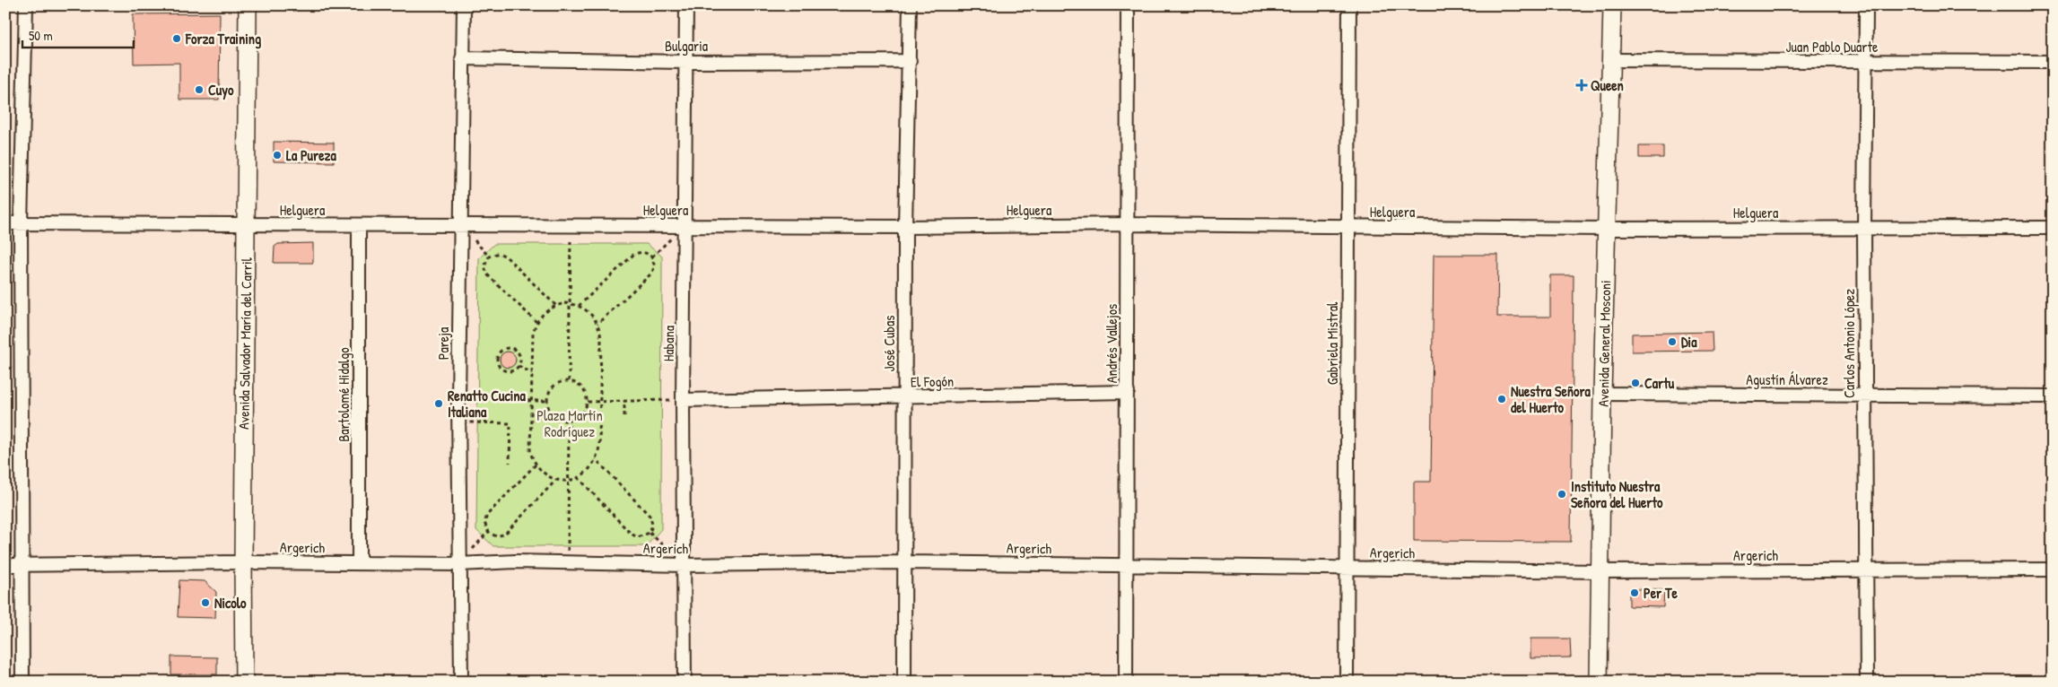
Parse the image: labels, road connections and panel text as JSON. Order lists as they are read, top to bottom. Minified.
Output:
{"streets":{"main road":["Avenida Salvador María del Carril","Avenida General Mosconi"],"street":["Bulgaria","Juan Pablo Duarte","Helguera","Pareja","Habana","José Cubas","Andrés Vallejos","Gabriela Mistral","Carlos Antonio López","Agustín Álvarez","El Fogón","Bartolomé Hidalgo","Argerich"]},"crossings":[["Bulgaria","Pareja"],["Bulgaria","Habana"],["Bulgaria","José Cubas"],["Juan Pablo Duarte","Avenida General Mosconi"],["Juan Pablo Duarte","Carlos Antonio López"],["Helguera","Avenida Salvador María del Carril"],["Helguera","Pareja"],["Helguera","Habana"],["Helguera","José Cubas"],["Helguera","Andrés Vallejos"],["Helguera","Gabriela Mistral"],["Helguera","Avenida General Mosconi"],["Helguera","Carlos Antonio López"],["Helguera","Bartolomé Hidalgo"],["Avenida Salvador María del Carril","Argerich"],["Pareja","Argerich"],["Habana","El Fogón"],["Habana","Argerich"],["José Cubas","El Fogón"],["José Cubas","Argerich"],["Andrés Vallejos","El Fogón"],["Andrés Vallejos","Argerich"],["Gabriela Mistral","Argerich"],["Avenida General Mosconi","Agustín Álvarez"],["Avenida General Mosconi","Argerich"],["Carlos Antonio López","Agustín Álvarez"],["Carlos Antonio López","Argerich"],["Bartolomé Hidalgo","Argerich"]],"parks":["Plaza Martín Rodríguez"],"places":{"other":["Forza Training","Cuyo","La Pureza","Dia","Cartu","Nuestra Señora del Huerto","Renatto Cucina Italiana","Instituto Nuestra Señora del Huerto","Per Te","Nicolo"],"health":["Queen"]},"scale_bar":"50 m"}
